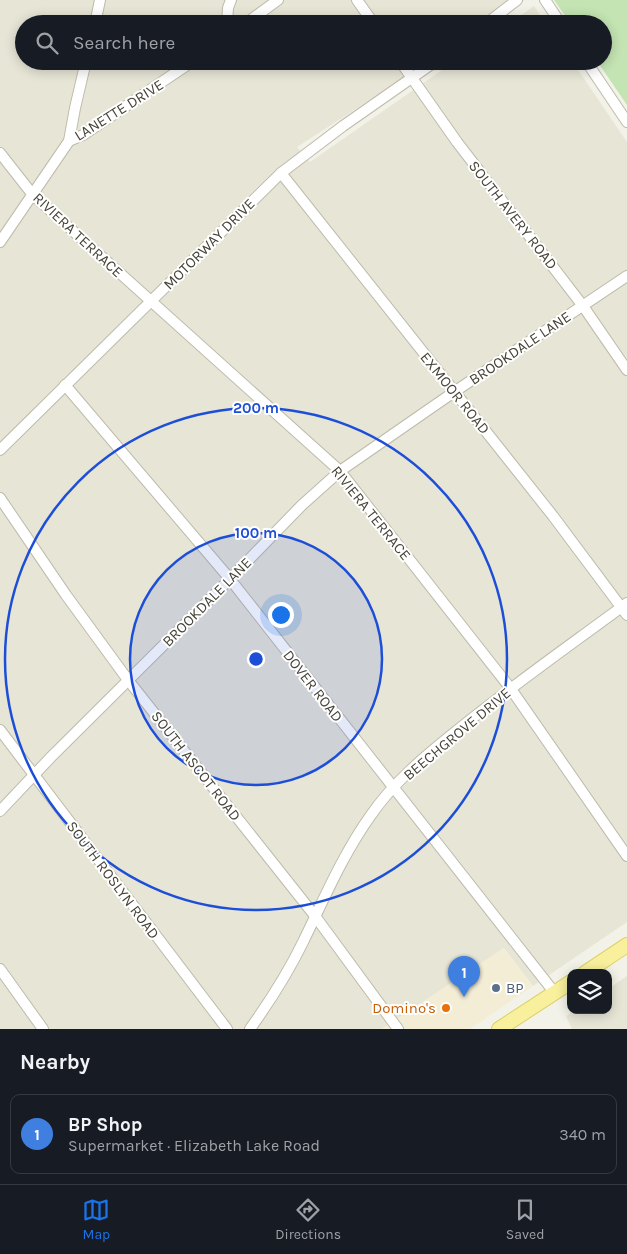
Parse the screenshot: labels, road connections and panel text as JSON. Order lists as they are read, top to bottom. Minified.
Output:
{"streets":{"street":["LANETTE DRIVE","SOUTH AVERY ROAD","RIVIERA TERRACE","MOTORWAY DRIVE","BROOKDALE LANE","EXMOOR ROAD","DOVER ROAD","BEECHGROVE DRIVE","SOUTH ASCOT ROAD","SOUTH ROSLYN ROAD"]},"crossings":[["SOUTH AVERY ROAD","MOTORWAY DRIVE"],["SOUTH AVERY ROAD","BROOKDALE LANE"],["RIVIERA TERRACE","MOTORWAY DRIVE"],["RIVIERA TERRACE","BROOKDALE LANE"],["RIVIERA TERRACE","BEECHGROVE DRIVE"],["MOTORWAY DRIVE","EXMOOR ROAD"],["MOTORWAY DRIVE","DOVER ROAD"],["BROOKDALE LANE","EXMOOR ROAD"],["BROOKDALE LANE","DOVER ROAD"],["BROOKDALE LANE","SOUTH ASCOT ROAD"],["BROOKDALE LANE","SOUTH ROSLYN ROAD"],["EXMOOR ROAD","BEECHGROVE DRIVE"],["DOVER ROAD","BEECHGROVE DRIVE"],["BEECHGROVE DRIVE","SOUTH ASCOT ROAD"]],"places":["BP","Domino's"],"page":{"search":"Search here","pins":"1","heading":"Nearby","list":[{"mark":"1","name":"BP Shop","note":"Supermarket · Elizabeth Lake Road","value":"340 m"}],"nav":["Map","Directions","Saved"]},"rings":["200 m","100 m"]}
